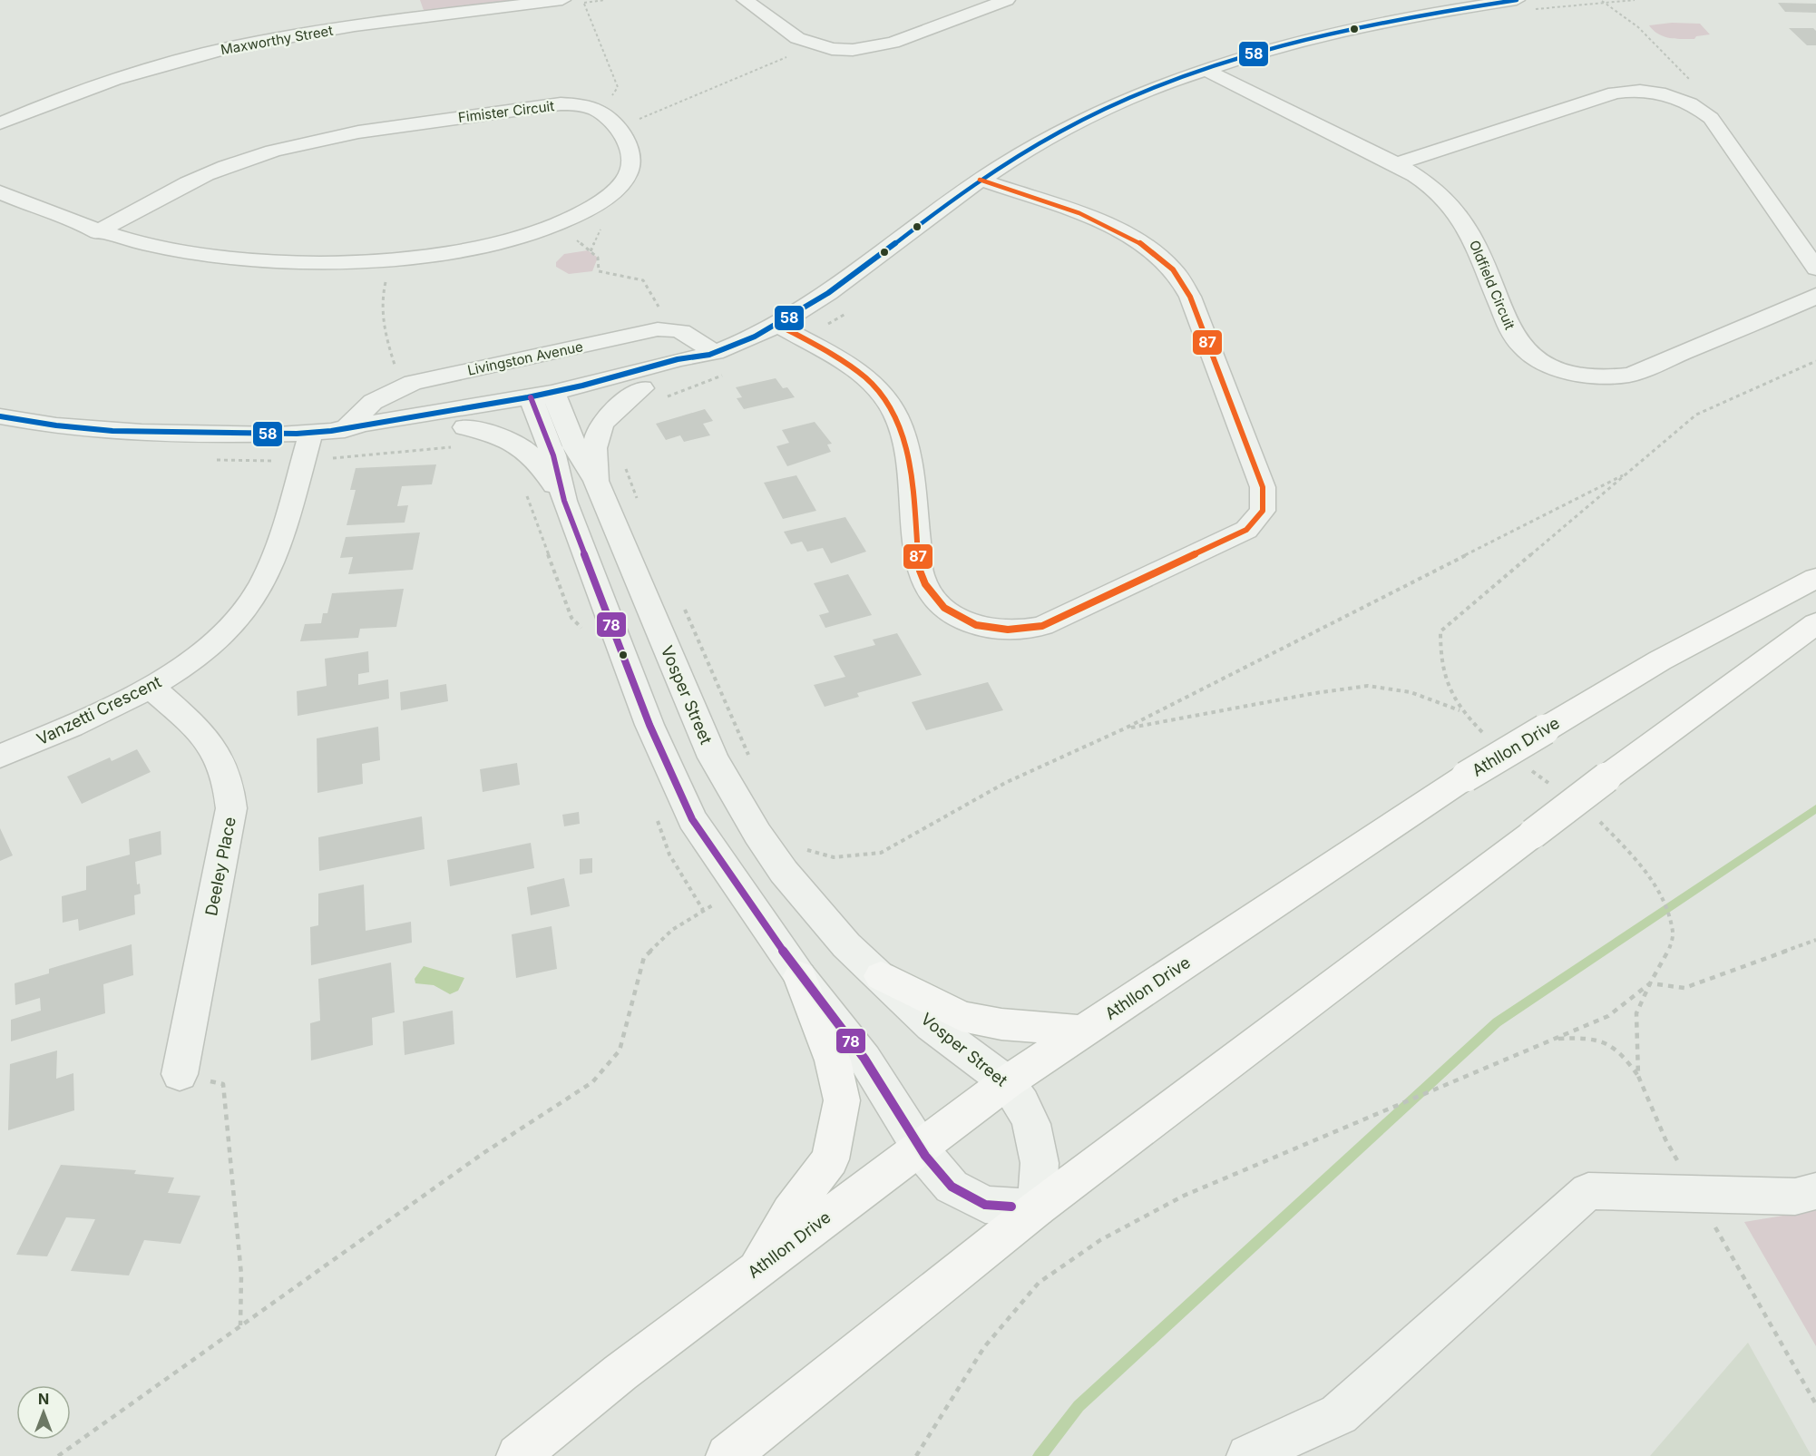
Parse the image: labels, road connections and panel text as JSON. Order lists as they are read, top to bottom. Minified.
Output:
{"streets":{"main road":["Athllon Drive"],"street":["Maxworthy Street","Fimister Circuit","Oldfield Circuit","Livingston Avenue","Vosper Street","Vanzetti Crescent","Deeley Place"]},"crossings":[["Vosper Street","Athllon Drive"],["Vanzetti Crescent","Deeley Place"]],"lines":["transit line 58","transit line 87","transit line 78"],"north":"top"}
